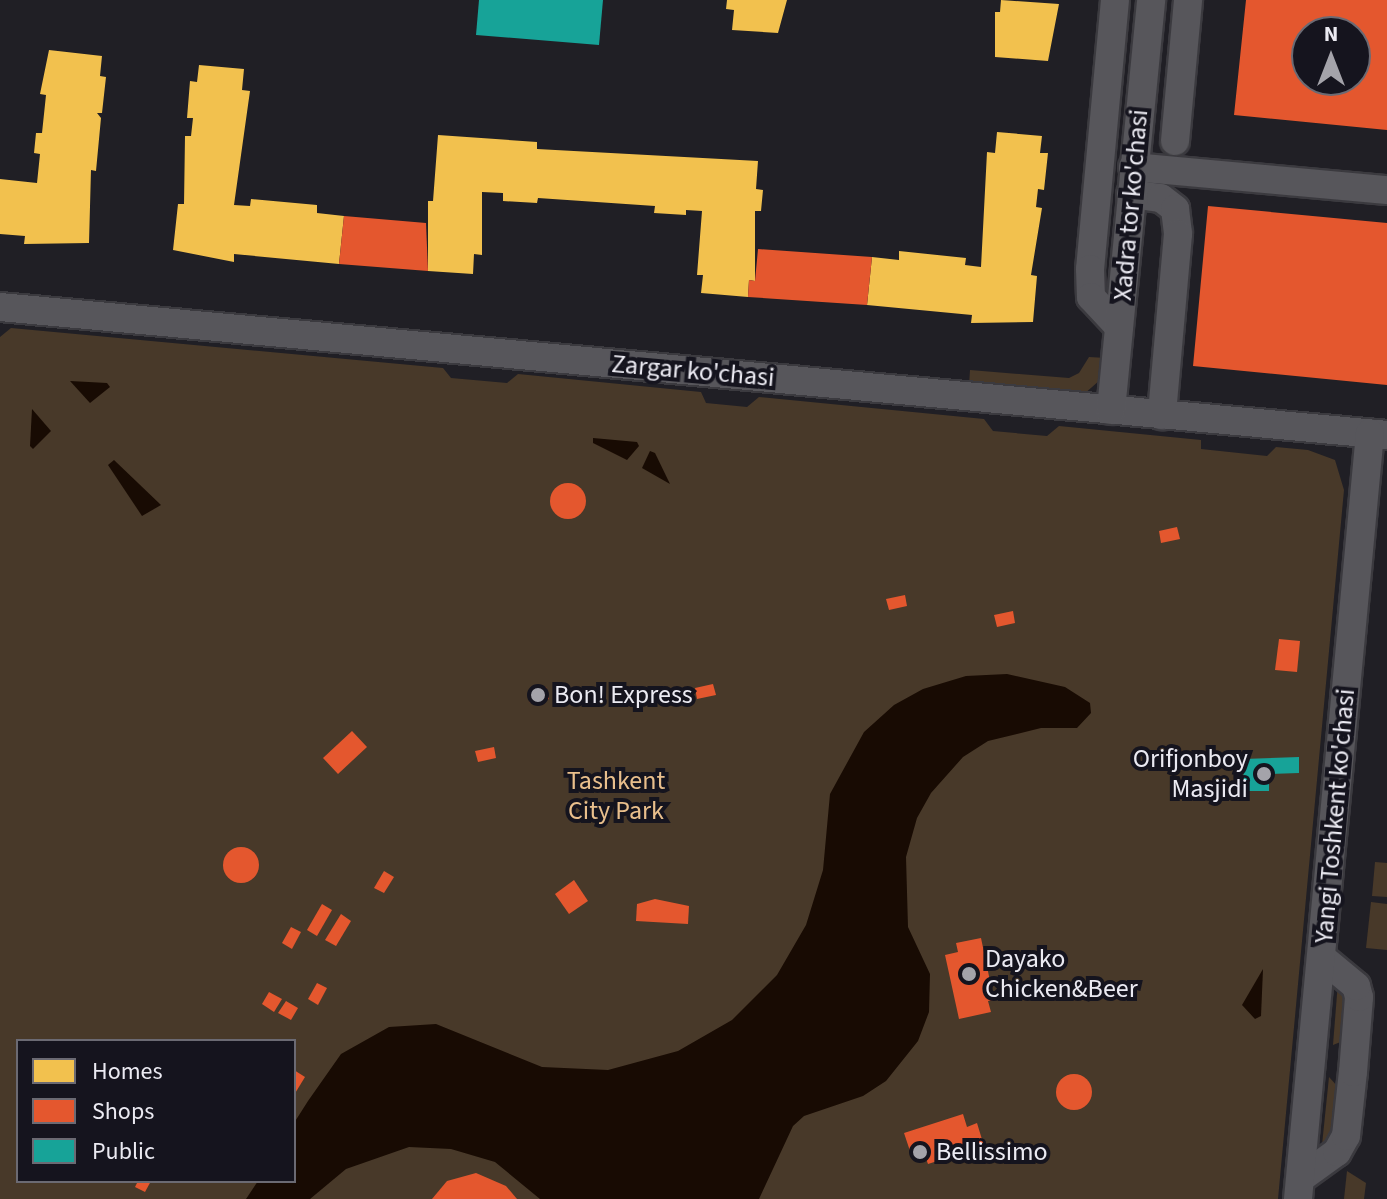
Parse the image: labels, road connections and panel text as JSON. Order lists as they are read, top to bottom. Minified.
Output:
{"streets":{"street":["Xadra tor ko'chasi","Zargar ko'chasi","Yangi Toshkent ko'chasi"]},"crossings":[["Xadra tor ko'chasi","Zargar ko'chasi"],["Zargar ko'chasi","Yangi Toshkent ko'chasi"]],"parks":["Tashkent City Park"],"places":["Bon! Express","Orifjonboy Masjidi","Dayako Chicken&Beer","Bellissimo"],"legend":["Homes","Shops","Public"],"north":"top"}
